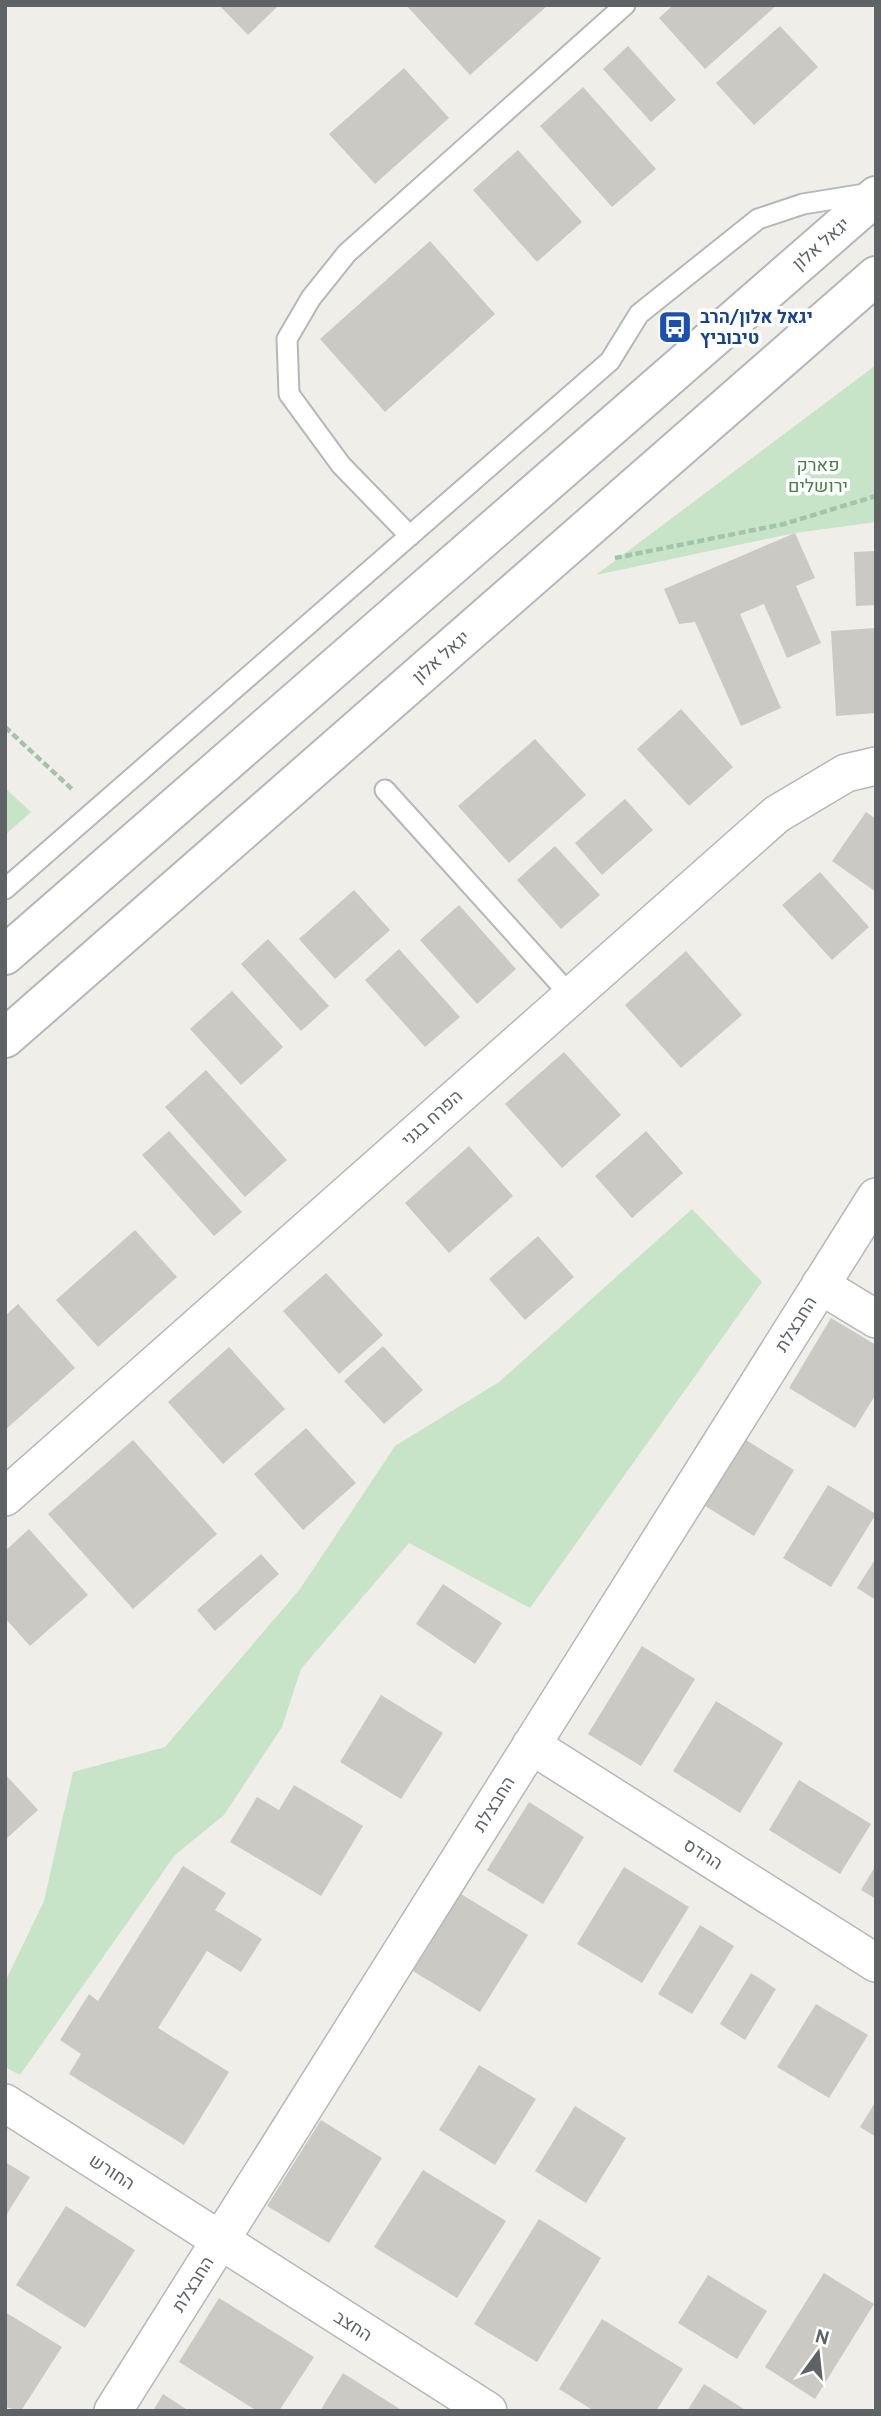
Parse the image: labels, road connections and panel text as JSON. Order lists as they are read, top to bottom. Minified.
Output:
{"streets":{"main road":["יגאל אלון"],"street":["הפרח בגני","החבצלת","ההדס","החורש","החצב"]},"crossings":[["החבצלת","ההדס"],["החבצלת","החורש"],["החבצלת","החצב"],["החורש","החצב"]],"parks":["פארק ירושלים"],"places":{"bus stop":["יגאל אלון/הרב טיבוביץ"]},"north":"top"}
